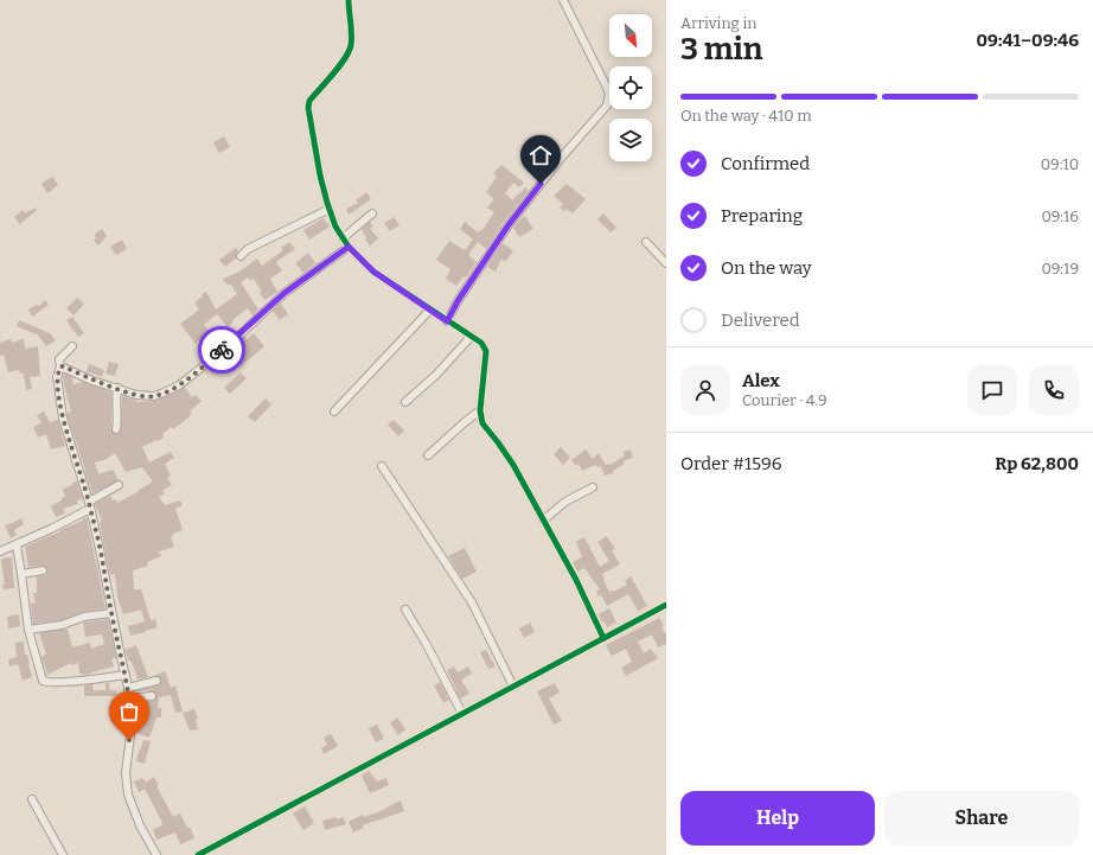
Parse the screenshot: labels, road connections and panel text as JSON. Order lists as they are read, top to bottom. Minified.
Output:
{"north":"bottom right","page":{"heading":["3 min","Arriving in","09:41–09:46"],"panel":["Alex","Courier · 4.9","Order #1596","Rp 62,800"],"bar":"On the way · 410 m","list":[["Confirmed","09:10"],["Preparing","09:16"],["On the way","09:19"],"Delivered"],"buttons":["Help","Share"]}}
